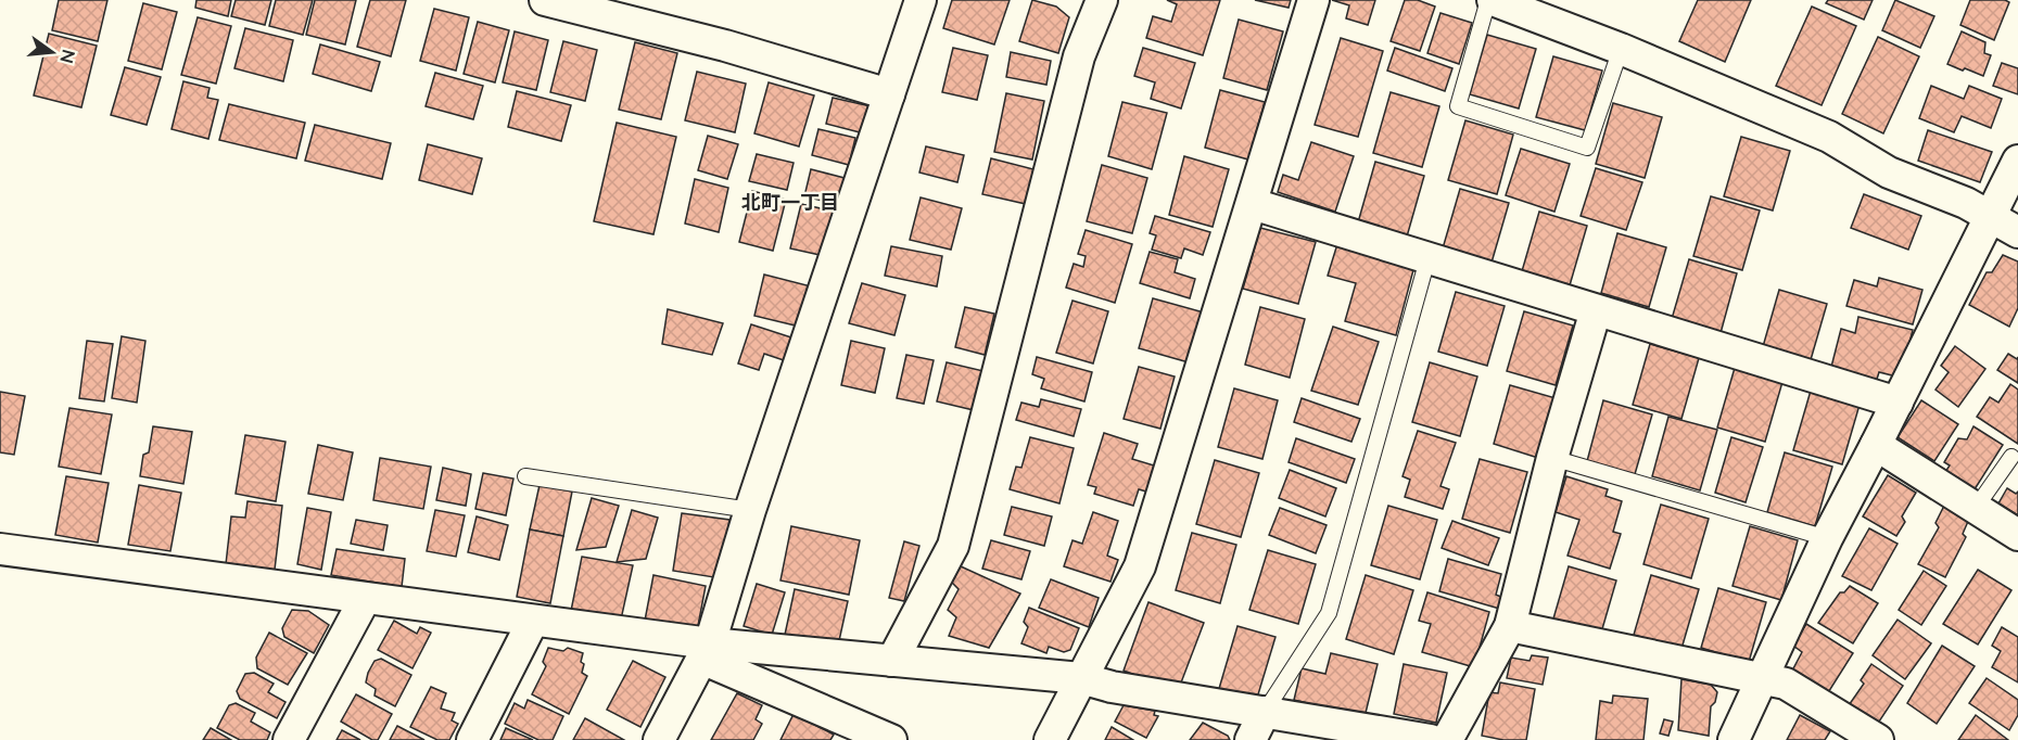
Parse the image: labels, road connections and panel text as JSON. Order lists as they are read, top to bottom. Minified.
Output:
{"districts":["北町一丁目"],"north":"right"}
